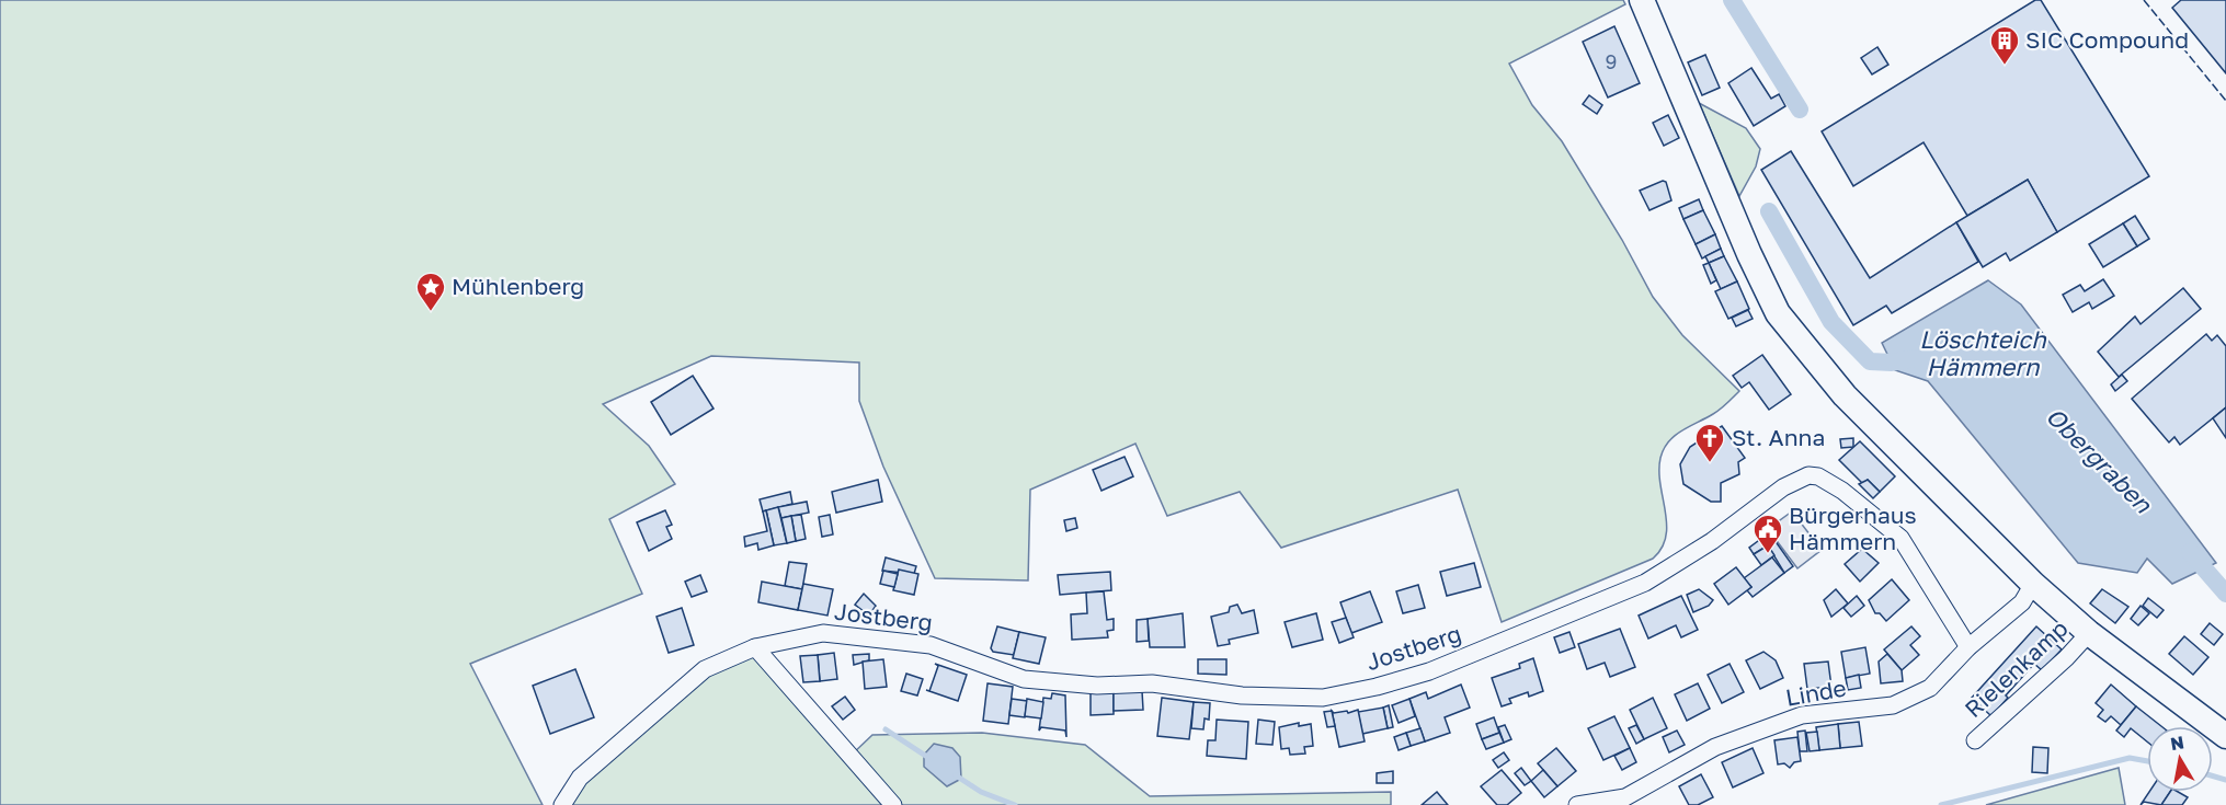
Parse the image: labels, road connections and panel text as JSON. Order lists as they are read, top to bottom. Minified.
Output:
{"streets":{"street":["Jostberg","Rielenkamp","Linde"]},"crossings":[["Jostberg","Linde"]],"water":["Löschteich Hämmern","Obergraben"],"places":{"building":["SIC Compound"],"place":["Mühlenberg"],"church":["St. Anna"],"public building":["Bürgerhaus Hämmern"]},"house_numbers":["9"],"north":"top"}
